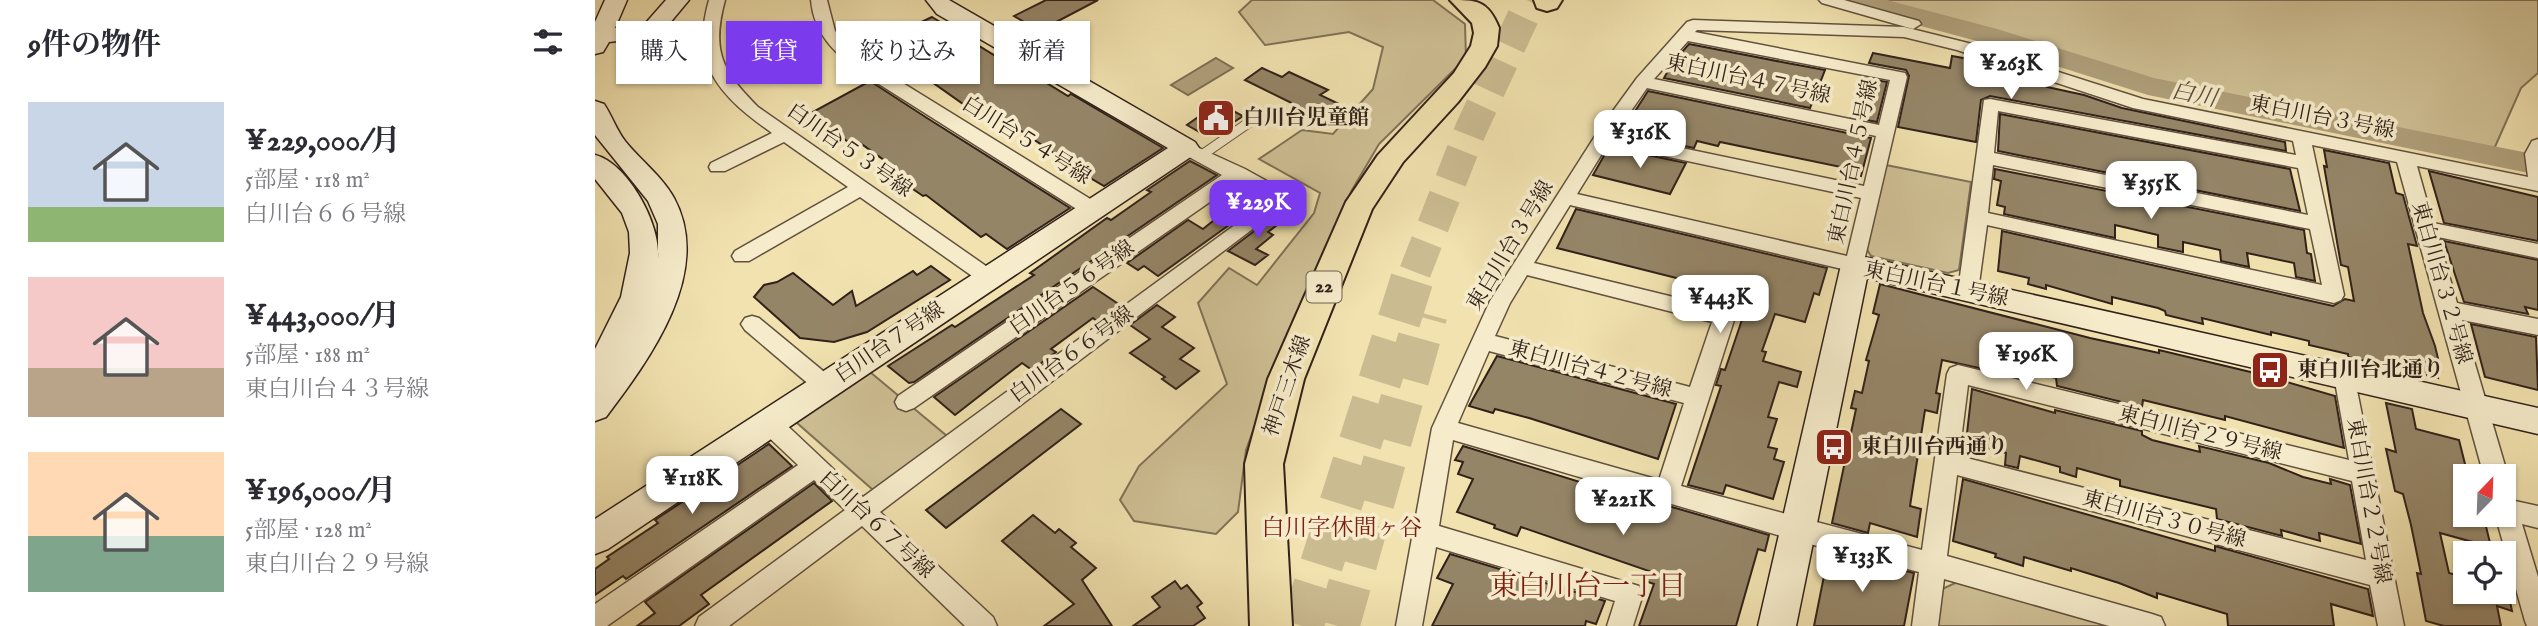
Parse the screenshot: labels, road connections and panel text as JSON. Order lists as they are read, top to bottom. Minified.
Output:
{"streets":{"main road":["22","神戸三木線"],"street":["東白川台４７号線","東白川台３号線","白川台５４号線","白川台５３号線","東白川台４５号線","東白川台３２号線","東白川台１号線","白川台５６号線","白川台７号線","白川台６６号線","東白川台４２号線","東白川台２９号線","東白川台２２号線","東白川台３０号線","白川台６７号線"]},"crossings":[["東白川台４７号線","東白川台３号線"],["東白川台４７号線","東白川台４５号線"],["東白川台３号線","東白川台４５号線"],["東白川台３号線","東白川台３２号線"],["東白川台３号線","東白川台４２号線"],["白川台５４号線","白川台７号線"],["白川台５３号線","白川台７号線"],["東白川台４５号線","東白川台１号線"],["東白川台３２号線","東白川台１号線"],["東白川台１号線","東白川台２２号線"],["白川台５６号線","白川台６６号線"],["白川台７号線","白川台６７号線"],["白川台６６号線","白川台６７号線"],["東白川台２９号線","東白川台２２号線"],["東白川台２９号線","東白川台３０号線"],["東白川台２２号線","東白川台３０号線"]],"districts":["白川字休間ヶ谷","東白川台一丁目"],"water":["白川"],"places":{"public building":["白川台児童館"],"bus stop":["東白川台北通り","東白川台西通り"]},"north":"top right","page":{"heading":"9件の物件","chip":["購入","賃貸","絞り込み","新着"],"price":["¥263K","¥316K","¥355K","¥229K","¥443K","¥196K","¥118K","¥221K","¥133K"],"list":[{"name":"¥229,000/月","note":"5部屋 · 118 m² · 白川台６６号線"},{"name":"¥443,000/月","note":"5部屋 · 188 m² · 東白川台４３号線"},{"name":"¥196,000/月","note":"5部屋 · 128 m² · 東白川台２９号線"}]}}
